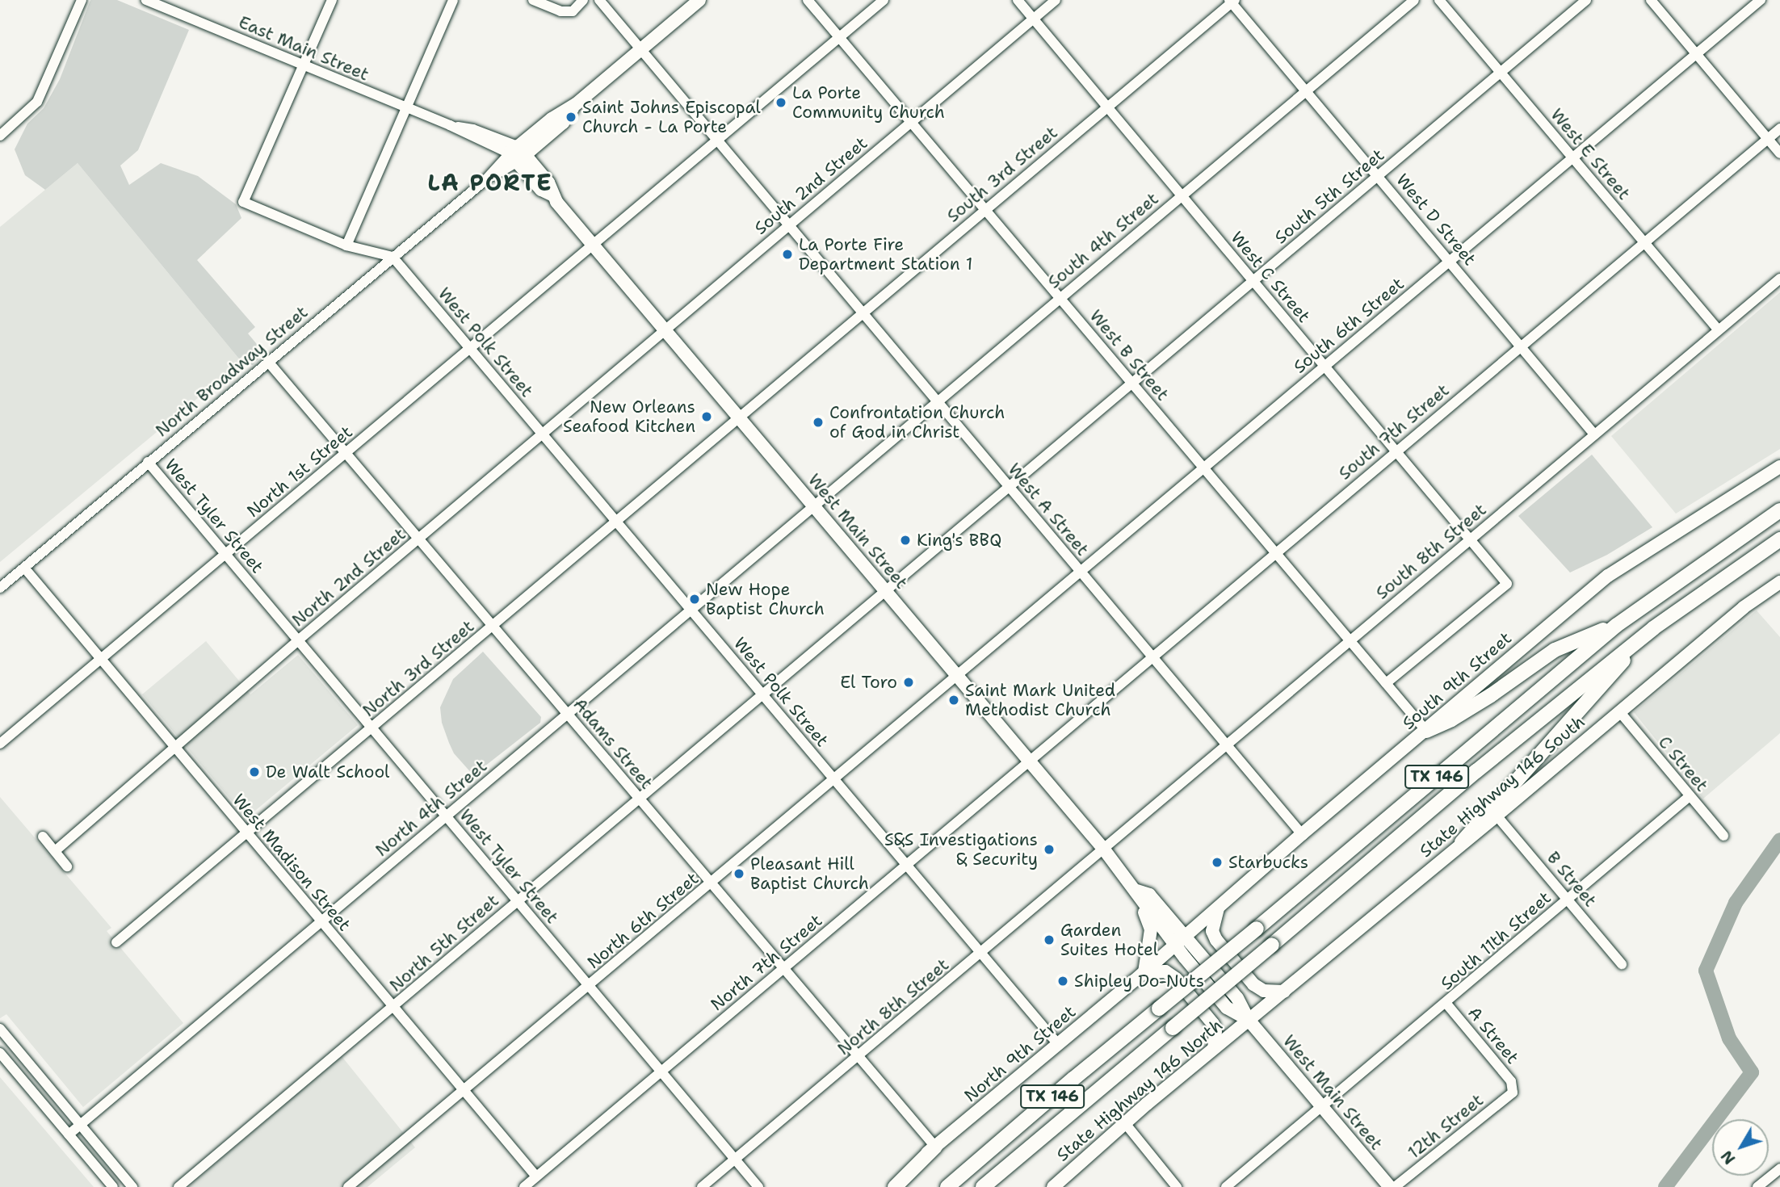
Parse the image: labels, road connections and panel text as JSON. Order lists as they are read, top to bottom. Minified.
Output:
{"streets":{"highway":["TX 146"],"main road":["West Main Street","South 9th Street","State Highway 146 South","North 9th Street","State Highway 146 North"],"street":["East Main Street","West E Street","South 3rd Street","South 2nd Street","South 5th Street","West D Street","South 4th Street","West C Street","South 6th Street","West Polk Street","West B Street","North Broadway Street","South 7th Street","North 1st Street","West A Street","West Tyler Street","South 8th Street","North 2nd Street","North 3rd Street","Adams Street","C Street","North 4th Street","West Madison Street","B Street","North 6th Street","South 11th Street","North 5th Street","North 7th Street","North 8th Street","A Street","12th Street"]},"crossings":[["East Main Street","North Broadway Street"],["East Main Street","West Main Street"],["West E Street","South 5th Street"],["West E Street","South 6th Street"],["West E Street","South 7th Street"],["West E Street","South 8th Street"],["South 3rd Street","West D Street"],["South 3rd Street","West C Street"],["South 3rd Street","West B Street"],["South 3rd Street","West A Street"],["South 3rd Street","West Main Street"],["South 3rd Street","North 3rd Street"],["South 2nd Street","West C Street"],["South 2nd Street","West B Street"],["South 2nd Street","West A Street"],["South 2nd Street","West Main Street"],["South 2nd Street","North 2nd Street"],["South 5th Street","West D Street"],["South 5th Street","West C Street"],["South 5th Street","West B Street"],["South 5th Street","West A Street"],["South 5th Street","West Main Street"],["South 5th Street","North 5th Street"],["West D Street","South 4th Street"],["West D Street","South 6th Street"],["West D Street","South 7th Street"],["West D Street","South 8th Street"],["South 4th Street","West C Street"],["South 4th Street","West B Street"],["South 4th Street","West A Street"],["South 4th Street","West Main Street"],["South 4th Street","North 4th Street"],["West C Street","South 6th Street"],["West C Street","West B Street"],["West C Street","South 7th Street"],["West C Street","South 8th Street"],["South 6th Street","West B Street"],["South 6th Street","West A Street"],["South 6th Street","West Main Street"],["South 6th Street","North 6th Street"],["West Polk Street","North Broadway Street"],["West Polk Street","North 1st Street"],["West Polk Street","North 2nd Street"],["West Polk Street","North 3rd Street"],["West Polk Street","North 4th Street"],["West Polk Street","North 6th Street"],["West Polk Street","North 5th Street"],["West Polk Street","North 7th Street"],["West Polk Street","North 8th Street"],["West Polk Street","North 9th Street"],["West B Street","South 7th Street"],["West B Street","North 1st Street"],["West B Street","South 8th Street"],["West B Street","South 9th Street"],["North Broadway Street","West Tyler Street"],["North Broadway Street","West Main Street"],["North Broadway Street","Adams Street"],["North Broadway Street","West Madison Street"],["South 7th Street","West A Street"],["South 7th Street","West Main Street"],["South 7th Street","North 7th Street"],["North 1st Street","West A Street"],["North 1st Street","West Tyler Street"],["North 1st Street","West Main Street"],["North 1st Street","Adams Street"],["North 1st Street","West Madison Street"],["West A Street","South 8th Street"],["West A Street","South 9th Street"],["West Tyler Street","North 2nd Street"],["West Tyler Street","North 3rd Street"],["West Tyler Street","North 4th Street"],["West Tyler Street","North 6th Street"],["West Tyler Street","North 5th Street"],["West Tyler Street","North 7th Street"],["West Tyler Street","North 8th Street"],["West Main Street","South 8th Street"],["West Main Street","North 2nd Street"],["West Main Street","North 3rd Street"],["West Main Street","South 9th Street"],["West Main Street","State Highway 146 South"],["West Main Street","North 4th Street"],["West Main Street","North 6th Street"],["West Main Street","South 11th Street"],["West Main Street","North 5th Street"],["West Main Street","North 7th Street"],["West Main Street","North 8th Street"],["West Main Street","North 9th Street"],["West Main Street","State Highway 146 North"],["South 8th Street","North 8th Street"],["North 2nd Street","Adams Street"],["North 2nd Street","West Madison Street"],["North 3rd Street","Adams Street"],["North 3rd Street","West Madison Street"],["South 9th Street","North 9th Street"],["Adams Street","North 4th Street"],["Adams Street","North 6th Street"],["Adams Street","North 5th Street"],["Adams Street","North 7th Street"],["Adams Street","North 8th Street"],["Adams Street","North 9th Street"],["C Street","State Highway 146 South"],["C Street","South 11th Street"],["State Highway 146 South","B Street"],["State Highway 146 South","State Highway 146 North"],["North 4th Street","West Madison Street"],["West Madison Street","North 6th Street"],["West Madison Street","North 5th Street"],["West Madison Street","North 7th Street"],["B Street","South 11th Street"],["South 11th Street","A Street"],["A Street","12th Street"]],"districts":["LA PORTE"],"places":["La Porte Community Church","Saint Johns Episcopal Church - La Porte","La Porte Fire Department Station 1","New Orleans Seafood Kitchen","Confrontation Church of God in Christ","King's BBQ","New Hope Baptist Church","El Toro","Saint Mark United Methodist Church","De Walt School","S&S Investigations & Security","Starbucks","Pleasant Hill Baptist Church","Garden Suites Hotel","Shipley Do-Nuts"],"north":"bottom left"}
